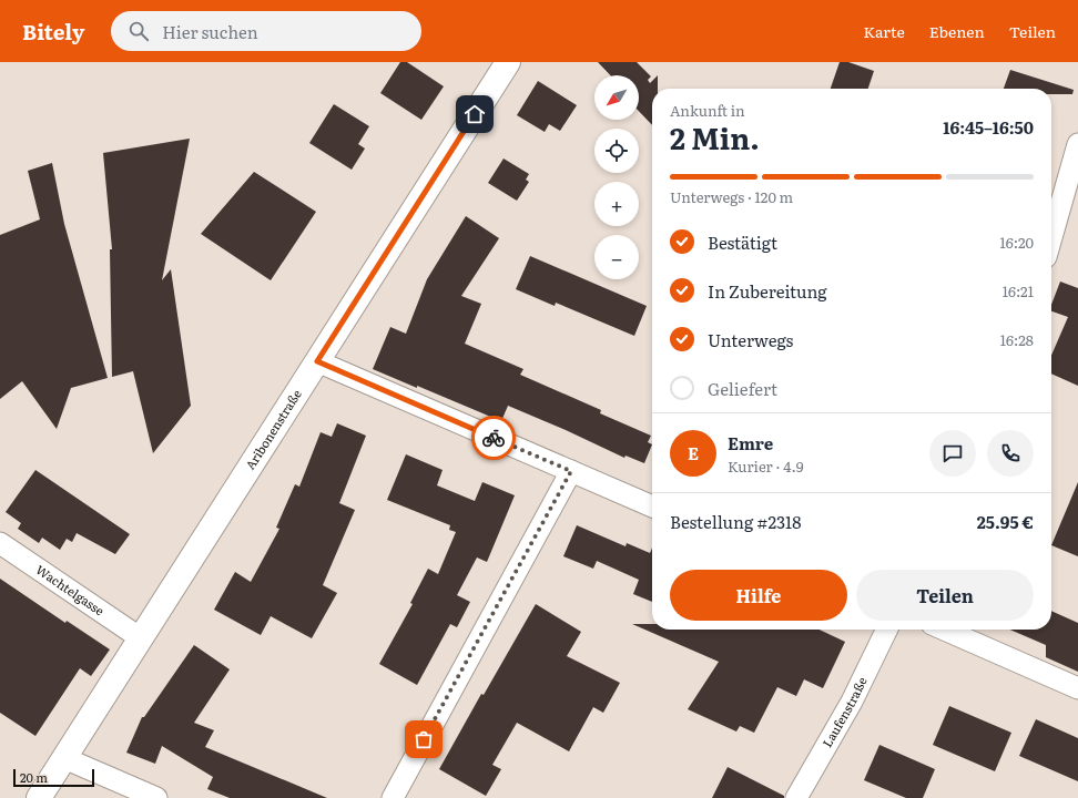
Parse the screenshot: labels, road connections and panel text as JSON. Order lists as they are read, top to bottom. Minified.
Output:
{"streets":{"street":["Aribonenstraße","Wachtelgasse","Laufenstraße"]},"crossings":[["Aribonenstraße","Wachtelgasse"]],"scale_bar":"20 m","north":"bottom left","page":{"header":"Bitely","search":"Hier suchen","nav":["Karte","Ebenen","Teilen"],"map_buttons":["+","−"],"heading":["2 Min.","Ankunft in","16:45–16:50"],"panel":["Emre","Kurier · 4.9","Bestellung #2318","25.95 €"],"bar":"Unterwegs · 120 m","list":[["Bestätigt","16:20"],["In Zubereitung","16:21"],["Unterwegs","16:28"],"Geliefert"],"round":"E","buttons":["Hilfe","Teilen"],"scale":"20 m"}}
